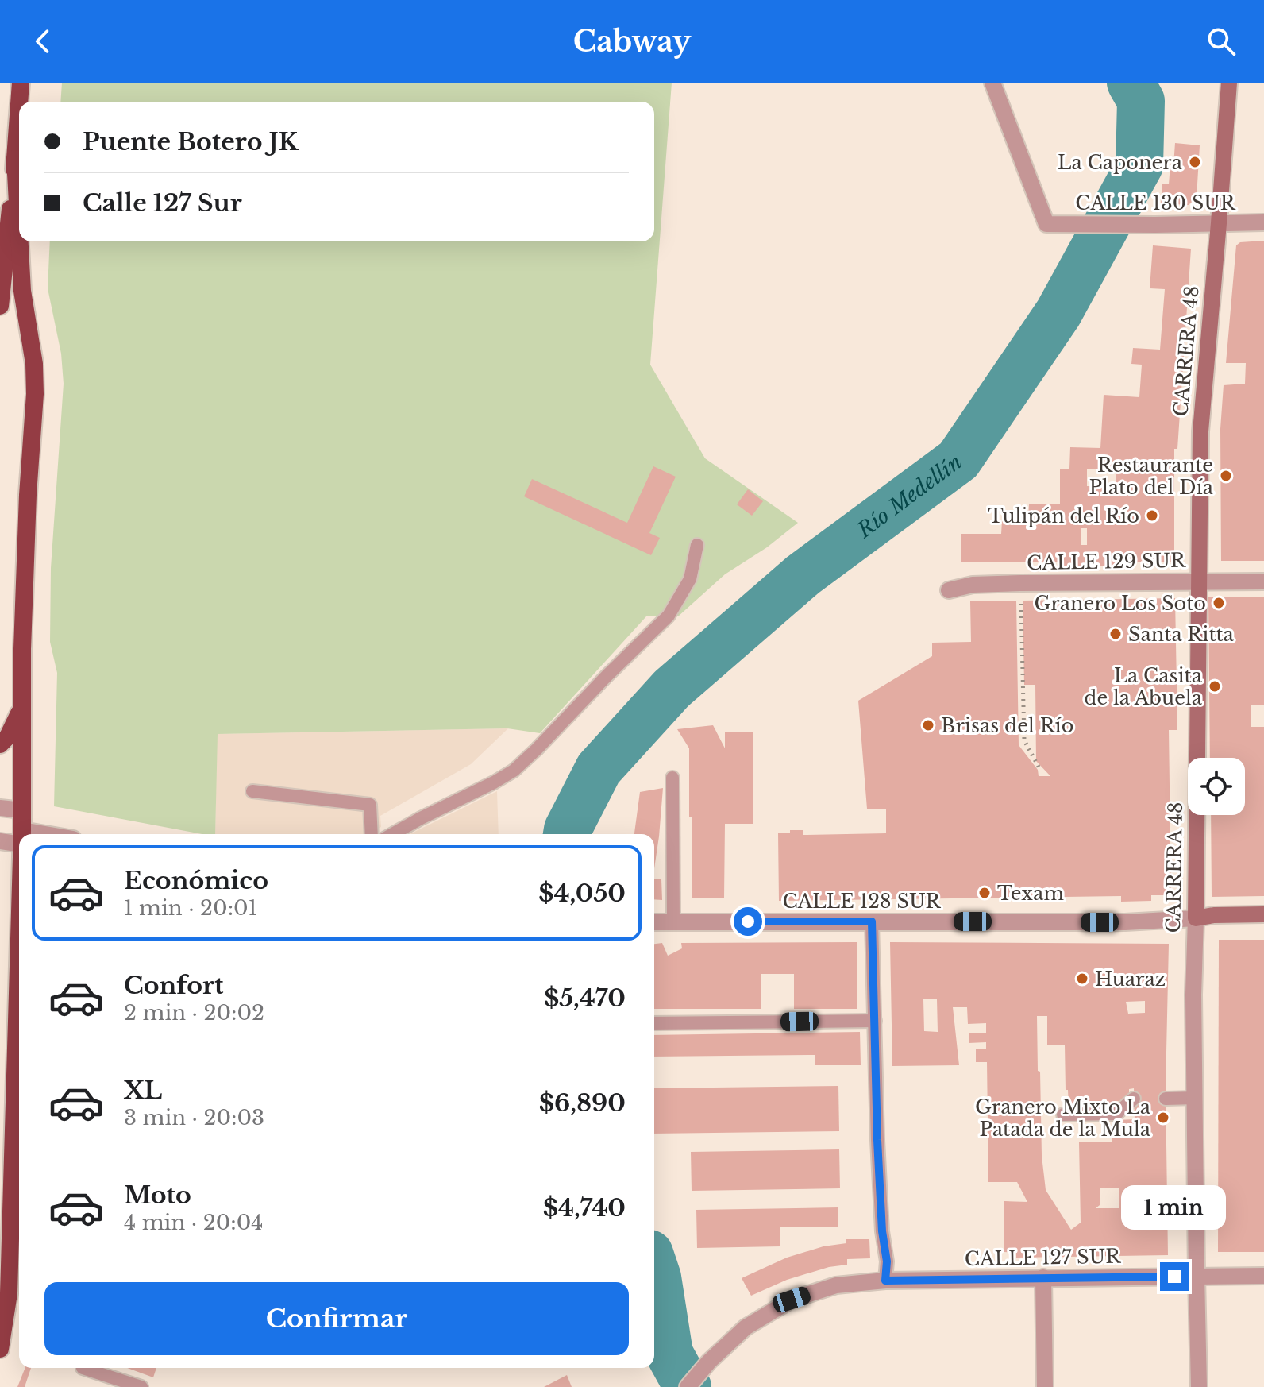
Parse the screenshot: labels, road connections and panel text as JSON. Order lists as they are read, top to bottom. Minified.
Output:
{"streets":{"main road":["CARRERA 48","CALLE 128 SUR"],"street":["CALLE 130 SUR","CALLE 129 SUR","CALLE 127 SUR"]},"crossings":[["CALLE 130 SUR","CARRERA 48"],["CARRERA 48","CALLE 129 SUR"],["CARRERA 48","CALLE 128 SUR"],["CARRERA 48","CALLE 127 SUR"]],"water":["Río Medellín"],"places":["La Caponera","Restaurante Plato del Día","Tulipán del Río","Granero Los Soto","Santa Ritta","La Casita de la Abuela","Brisas del Río","Texam","Huaraz","Granero Mixto La Patada de la Mula"],"page":{"header":"Cabway","banner":["Puente Botero JK","Calle 127 Sur"],"list":[{"name":"Económico","note":"1 min · 20:01","value":"$4,050"},{"name":"Confort","note":"2 min · 20:02","value":"$5,470"},{"name":"XL","note":"3 min · 20:03","value":"$6,890"},{"name":"Moto","note":"4 min · 20:04","value":"$4,740"}],"bubble":"1 min","buttons":"Confirmar"}}
